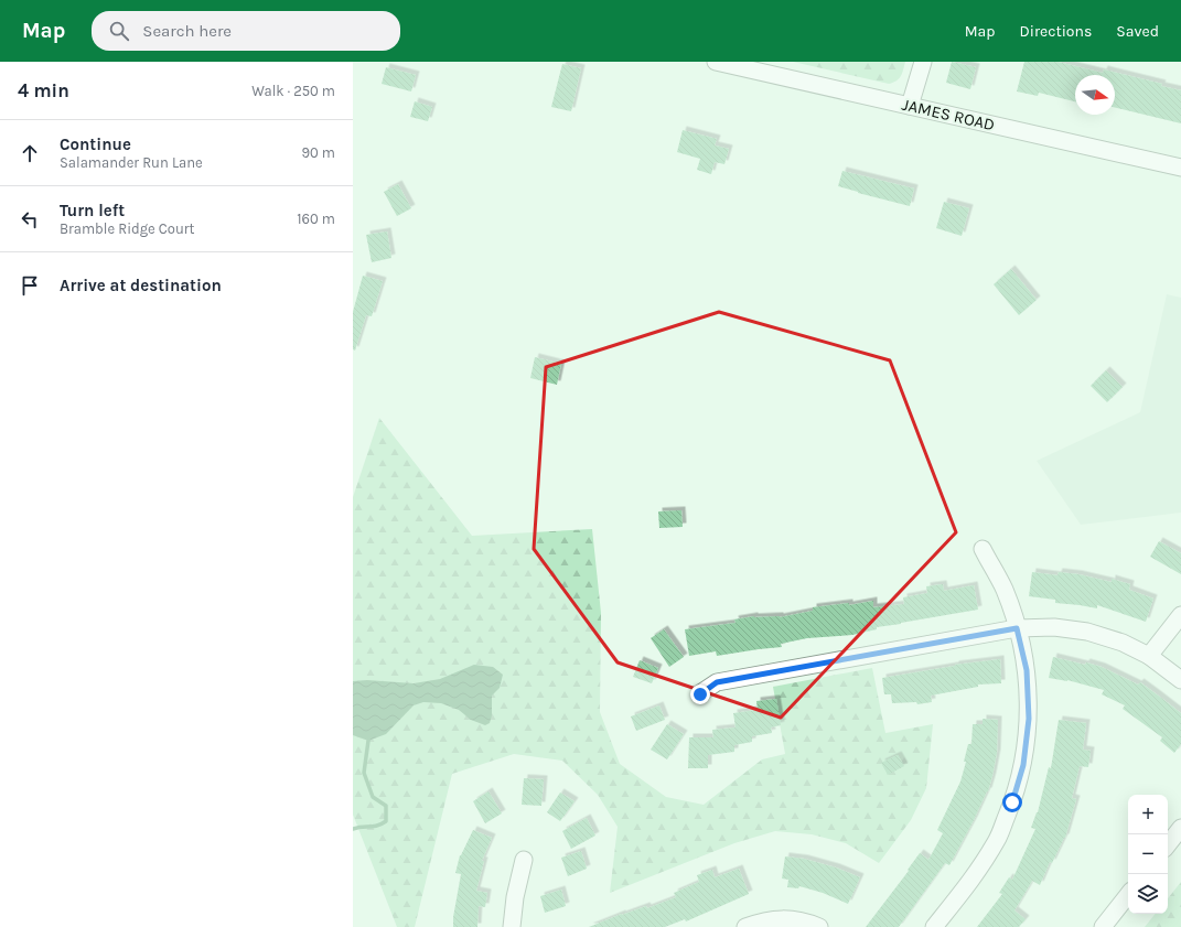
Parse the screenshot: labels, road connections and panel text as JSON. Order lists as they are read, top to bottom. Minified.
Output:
{"streets":{"street":["JAMES ROAD"]},"north":"right","page":{"header":"Map","search":"Search here","nav":["Map","Directions","Saved"],"heading":["4 min","Walk · 250 m"],"list":[["Continue","Salamander Run Lane","90 m"],["Turn left","Bramble Ridge Court","160 m"],"Arrive at destination"],"map_buttons":["+","−"]}}
